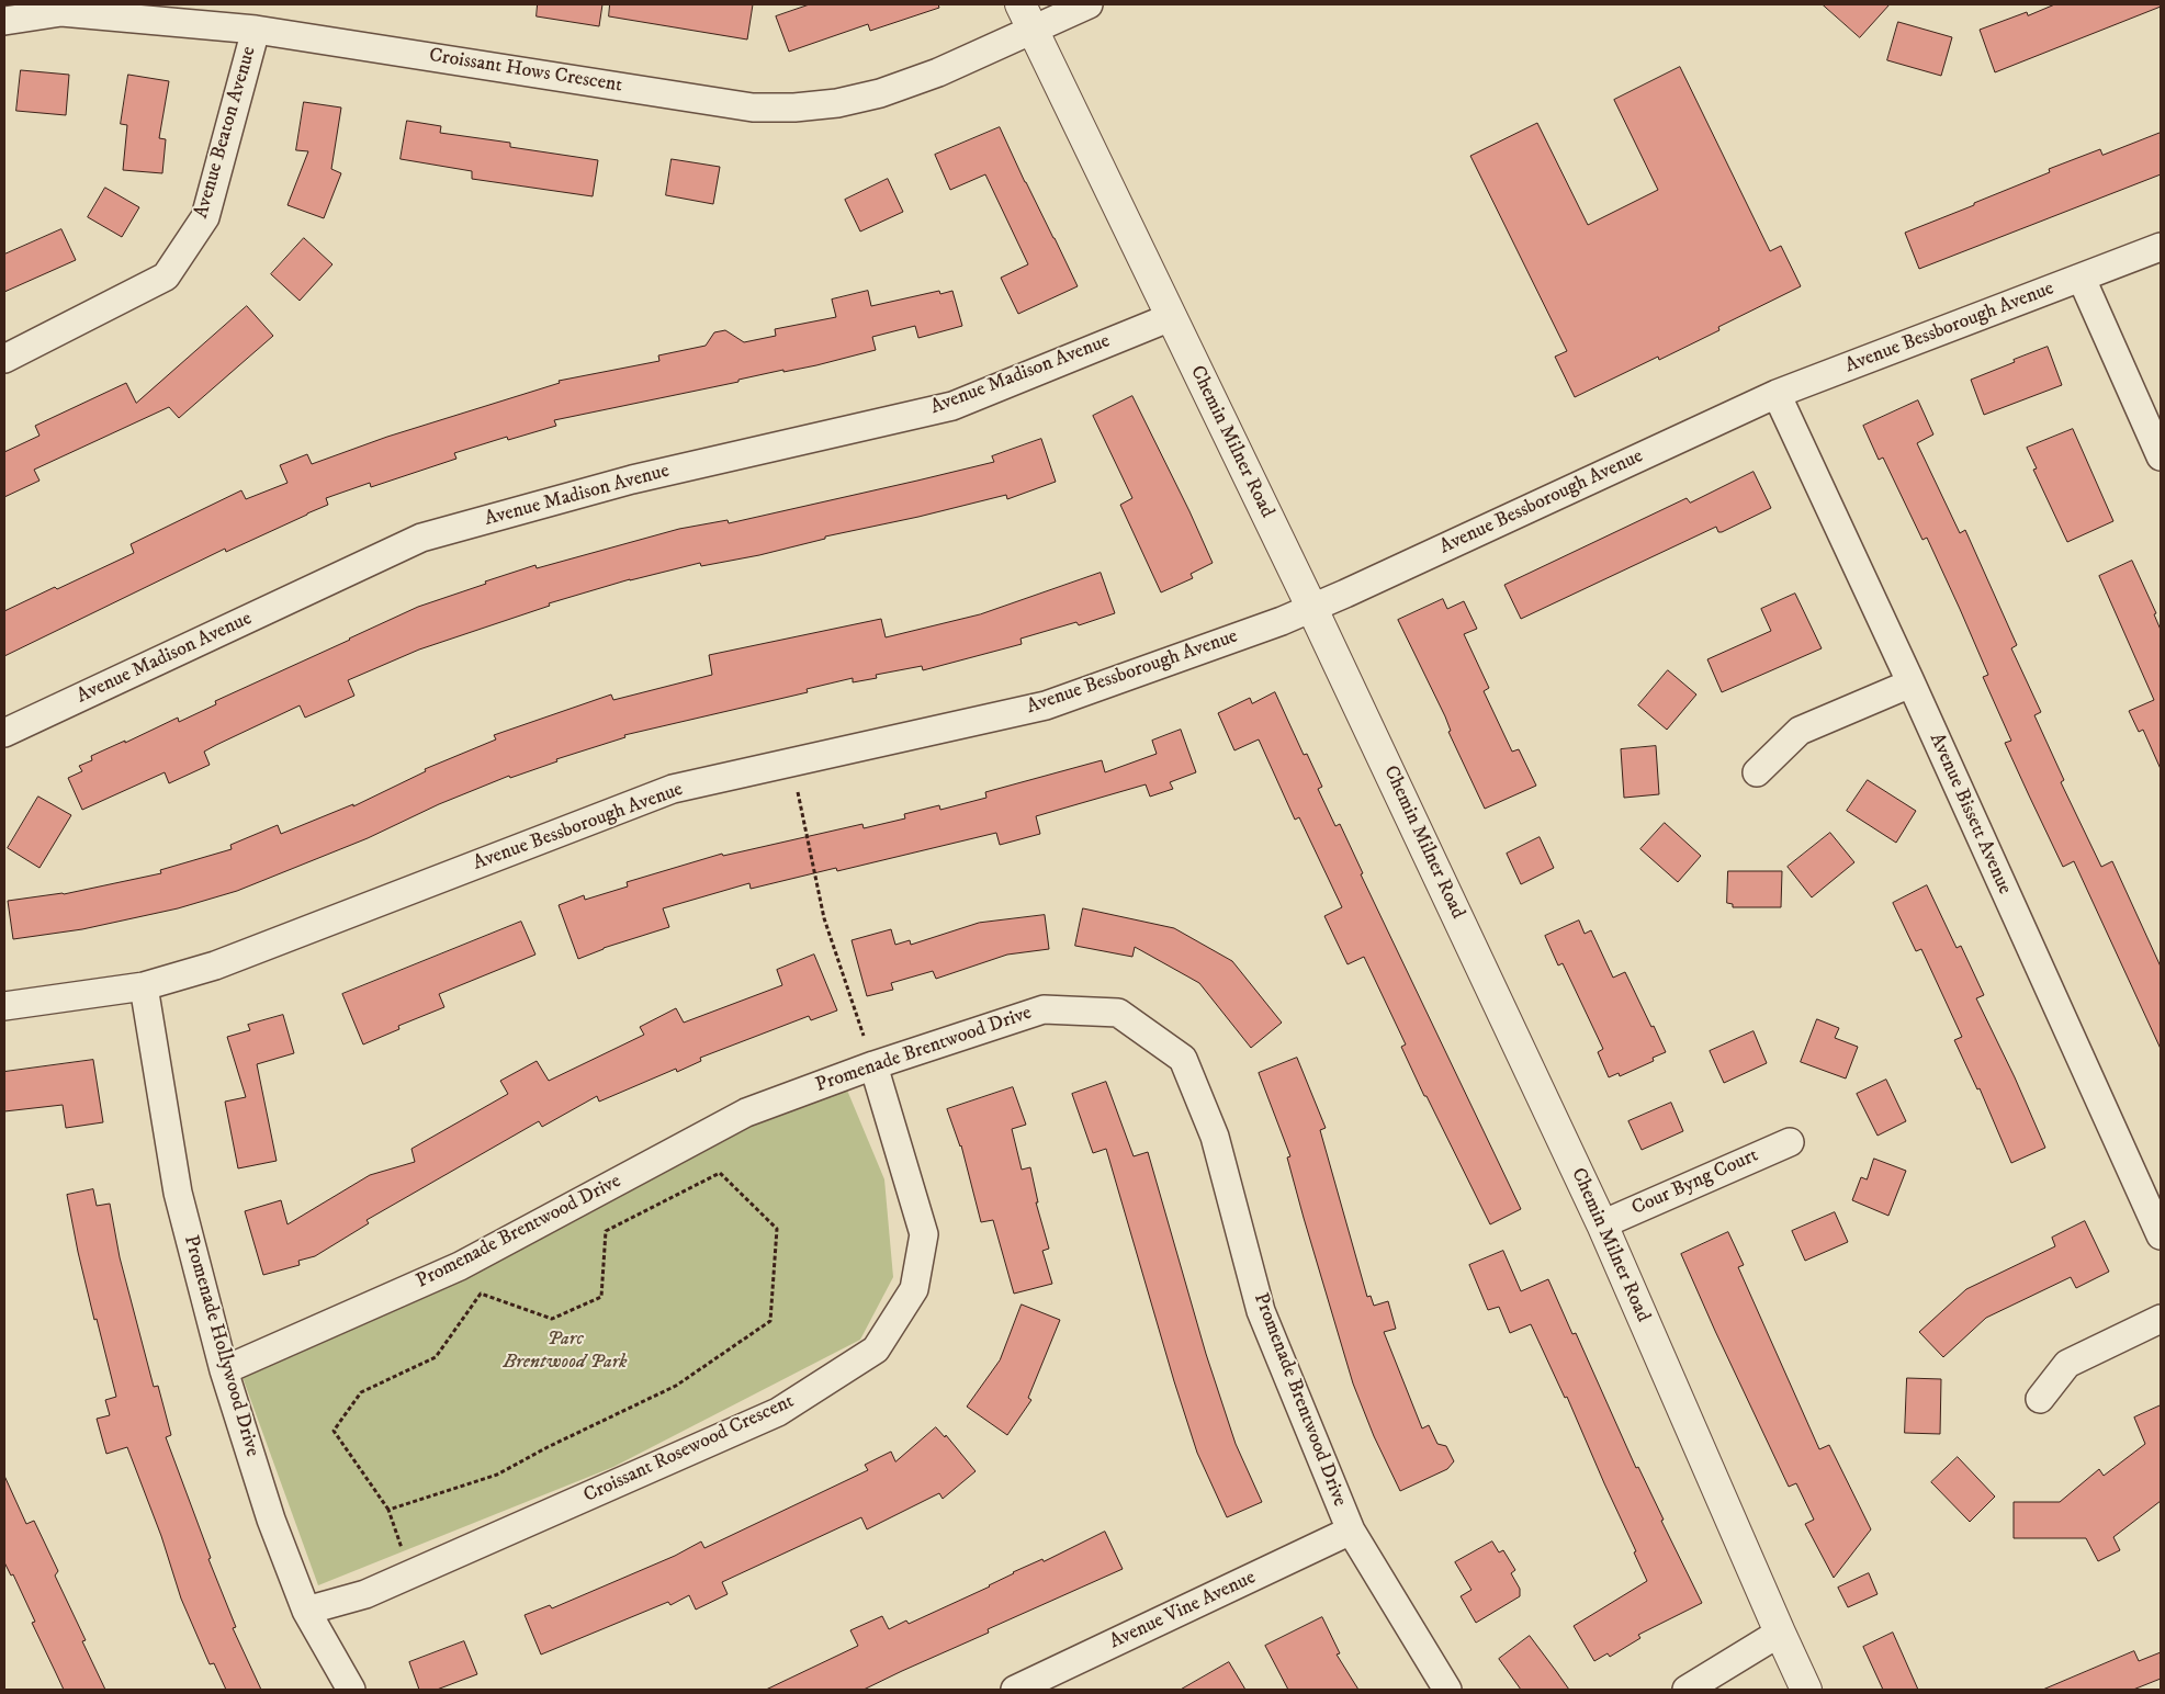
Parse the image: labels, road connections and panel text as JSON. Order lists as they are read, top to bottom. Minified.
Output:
{"streets":{"street":["Croissant Hows Crescent","Avenue Beaton Avenue","Avenue Bessborough Avenue","Avenue Madison Avenue","Chemin Milner Road","Avenue Bissett Avenue","Promenade Brentwood Drive","Cour Byng Court","Promenade Hollywood Drive","Croissant Rosewood Crescent","Avenue Vine Avenue"]},"crossings":[["Croissant Hows Crescent","Avenue Beaton Avenue"],["Croissant Hows Crescent","Chemin Milner Road"],["Avenue Bessborough Avenue","Chemin Milner Road"],["Avenue Bessborough Avenue","Avenue Bissett Avenue"],["Avenue Bessborough Avenue","Promenade Hollywood Drive"],["Avenue Madison Avenue","Chemin Milner Road"],["Chemin Milner Road","Cour Byng Court"],["Promenade Brentwood Drive","Promenade Hollywood Drive"],["Promenade Brentwood Drive","Croissant Rosewood Crescent"],["Promenade Brentwood Drive","Avenue Vine Avenue"],["Promenade Hollywood Drive","Croissant Rosewood Crescent"]],"parks":["Parc Brentwood Park"]}
